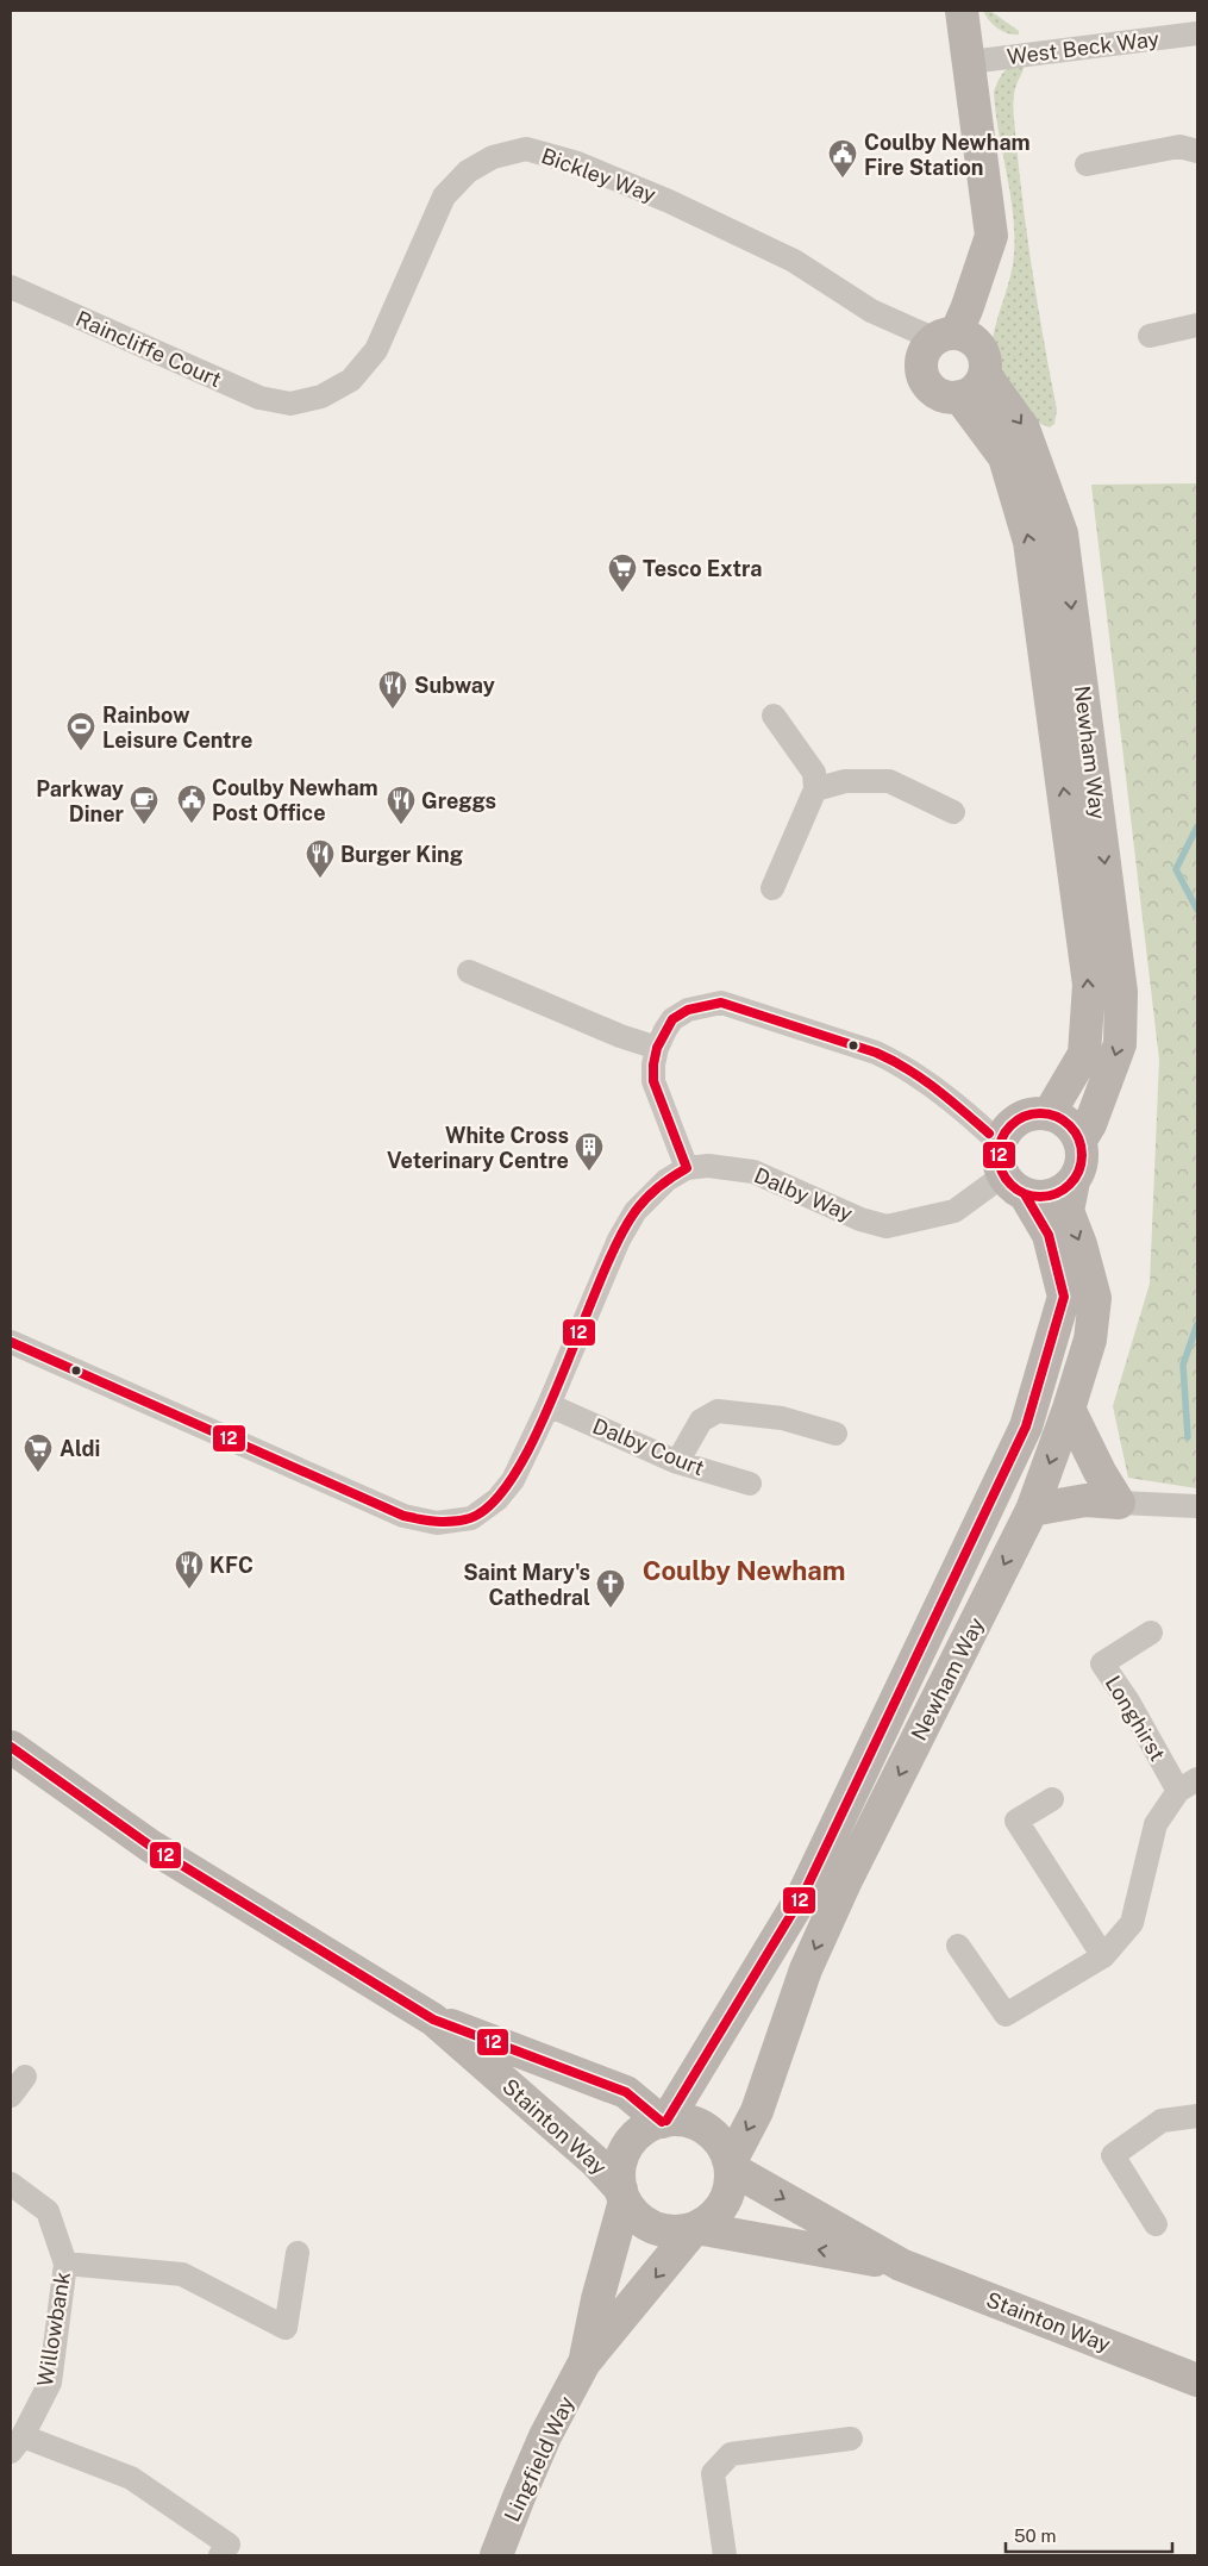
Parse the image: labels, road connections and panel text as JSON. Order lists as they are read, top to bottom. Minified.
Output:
{"streets":{"street":["West Beck Way","Bickley Way","Raincliffe Court","Newham Way","Dalby Way","Dalby Court","Longhirst","Stainton Way","Willowbank","Lingfield Way"]},"crossings":[["Bickley Way","Raincliffe Court"],["Bickley Way","Newham Way"],["Newham Way","Dalby Way"],["Newham Way","Stainton Way"],["Newham Way","Lingfield Way"],["Stainton Way","Lingfield Way"]],"districts":["Coulby Newham"],"places":{"public building":["Coulby Newham Fire Station","Coulby Newham Post Office"],"supermarket":["Tesco Extra","Aldi"],"restaurant":["Subway","Greggs","Burger King","KFC"],"sports":["Rainbow Leisure Centre"],"cafe":["Parkway Diner"],"building":["White Cross Veterinary Centre"],"church":["Saint Mary's Cathedral"]},"lines":["transit line 12"],"scale_bar":"50 m"}
